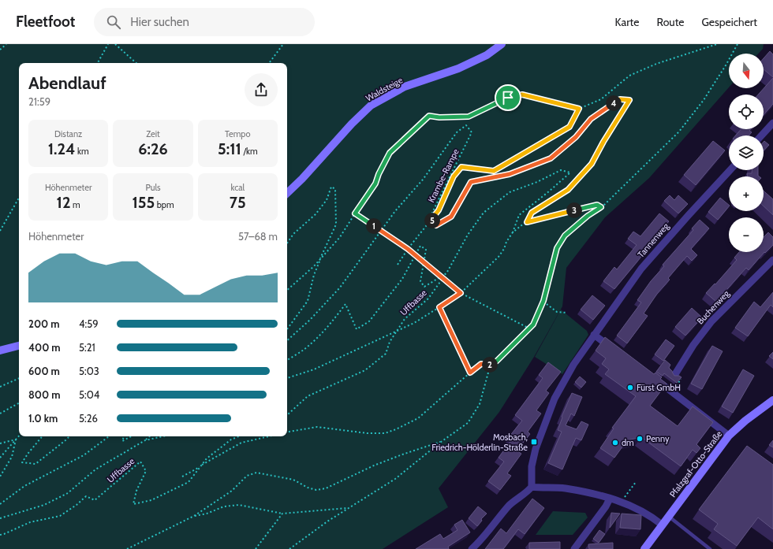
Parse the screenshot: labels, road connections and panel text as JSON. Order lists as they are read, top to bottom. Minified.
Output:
{"streets":{"street":["Waldsteige","Tannenweg","Buchenweg","Pfalzgraf-Otto-Straße"],"path":["Krambe-Rampe","Uffbasse"]},"places":{"other":["Fürst GmbH","Penny","dm"],"transit":["Mosbach, Friedrich-Hölderlin-Straße"]},"north":"bottom","page":{"header":"Fleetfoot","search":"Hier suchen","nav":["Karte","Route","Gespeichert"],"map_buttons":["+","−"],"heading":["Abendlauf","21:59"],"pins":["4","3","5","1","2"],"stats":[["Distanz","1.24 km"],["Zeit","6:26"],["Tempo","5:11 /km"],["Höhenmeter","12 m"],["Puls","155 bpm"],["kcal","75"]],"chart":["Höhenmeter","57–68 m"],"list":[{"name":"200 m","note":"4:59"},{"name":"400 m","note":"5:21"},{"name":"600 m","note":"5:03"},{"name":"800 m","note":"5:04"},{"name":"1.0 km","note":"5:26"}]}}
